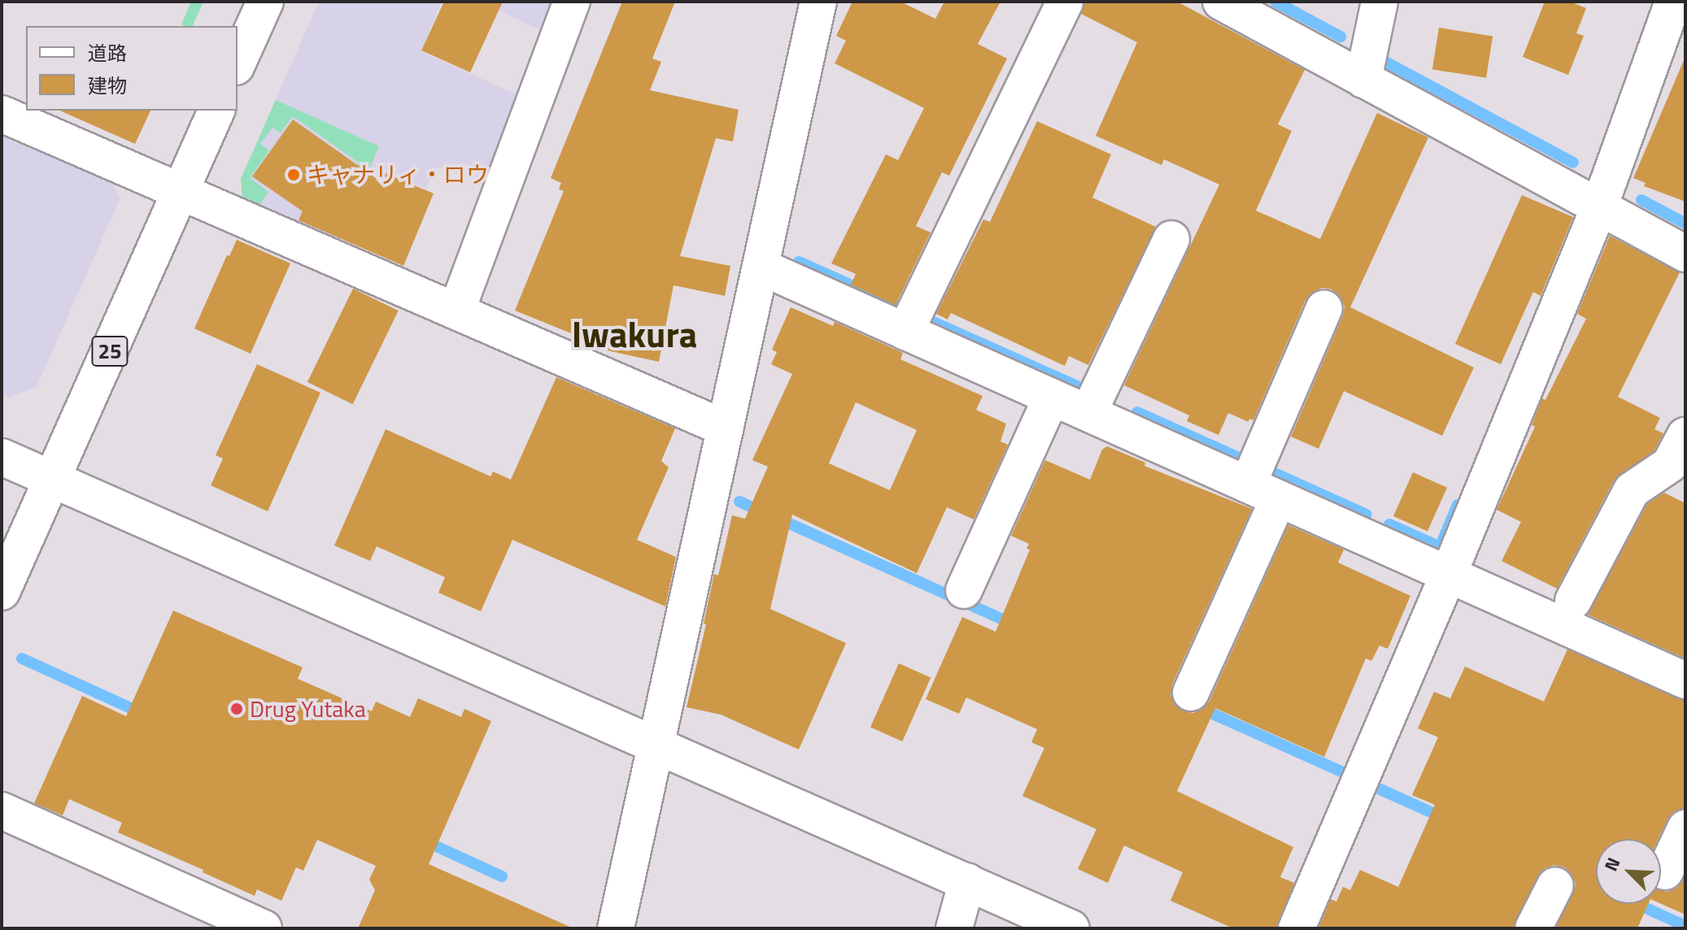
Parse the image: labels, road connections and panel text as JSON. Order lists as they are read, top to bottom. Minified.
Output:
{"streets":{"street":["25"]},"districts":["Iwakura"],"places":["キャナリィ・ロウ","Drug Yutaka"],"legend":["道路","建物"],"north":"top left"}
